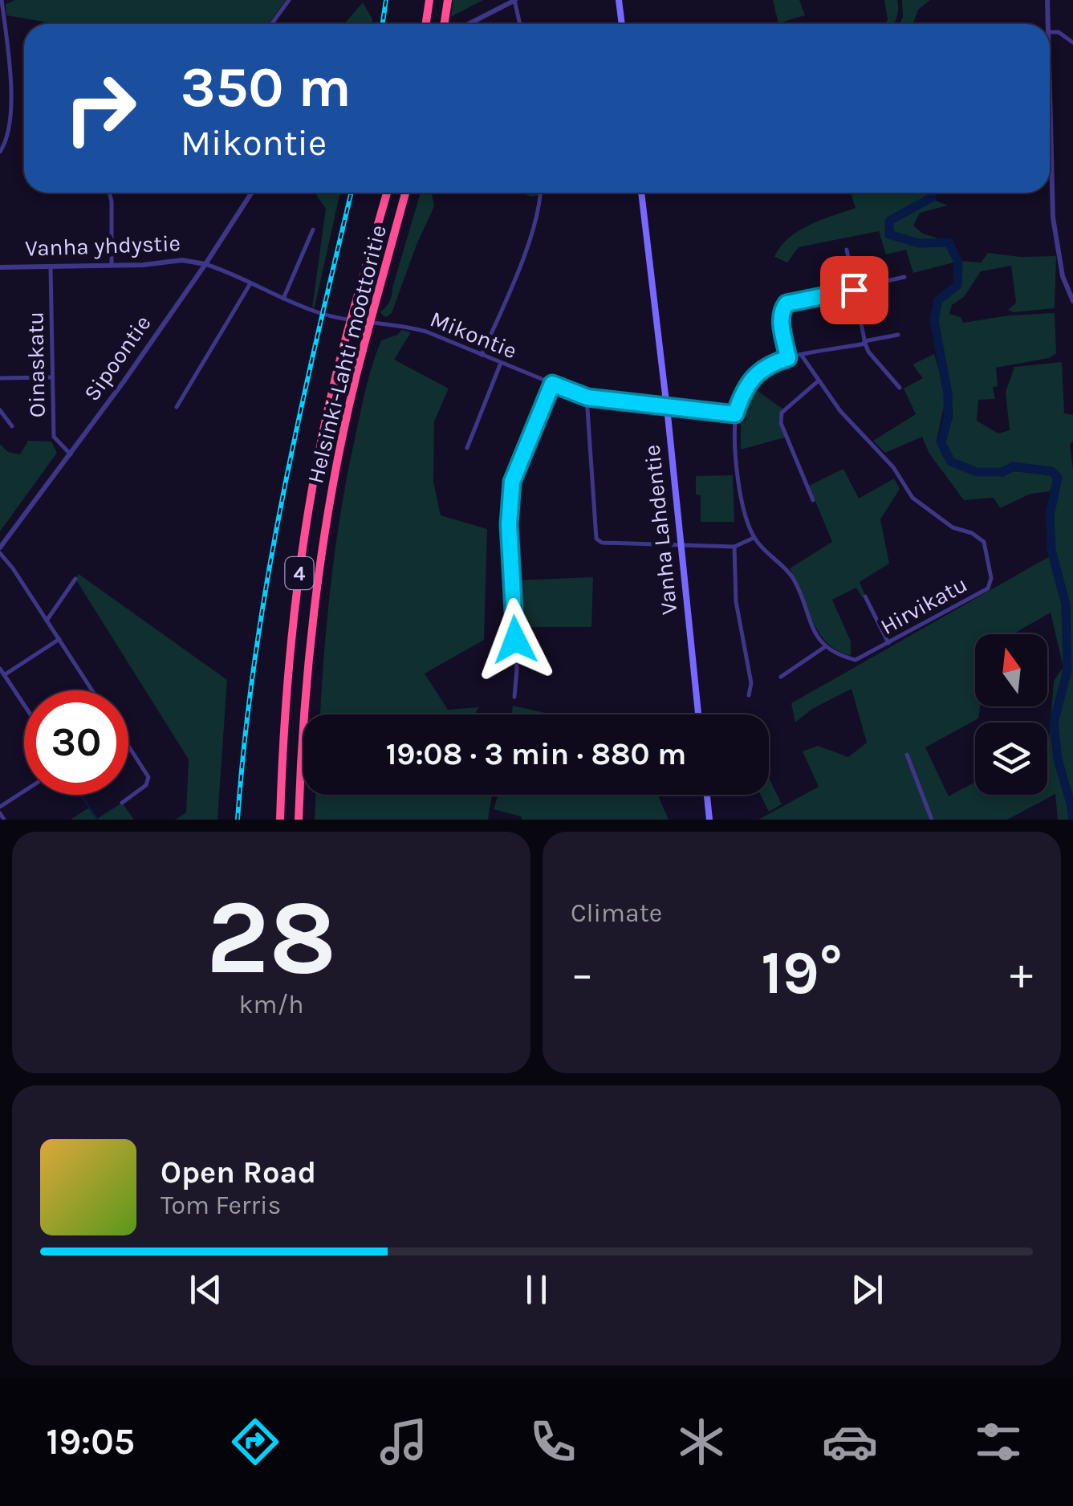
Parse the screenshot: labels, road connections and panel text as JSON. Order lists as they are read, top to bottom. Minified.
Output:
{"streets":{"highway":["Helsinki-Lahti moottoritie","4"],"main road":["Vanha Lahdentie"],"street":["Vanha yhdystie","Mikontie","Sipoontie","Oinaskatu","Hirvikatu"]},"crossings":[["Vanha yhdystie","Mikontie"],["Vanha yhdystie","Sipoontie"],["Vanha yhdystie","Oinaskatu"],["Mikontie","Sipoontie"],["Sipoontie","Oinaskatu"]],"north":"top","page":{"turn":["350 m","Mikontie"],"limit":"30","trip":"19:08 · 3 min · 880 m","tile":[["28","km/h"],"Climate"],"heat":["−","19°","+"],"song":["Open Road","Tom Ferris"],"tabs":"19:05"}}
